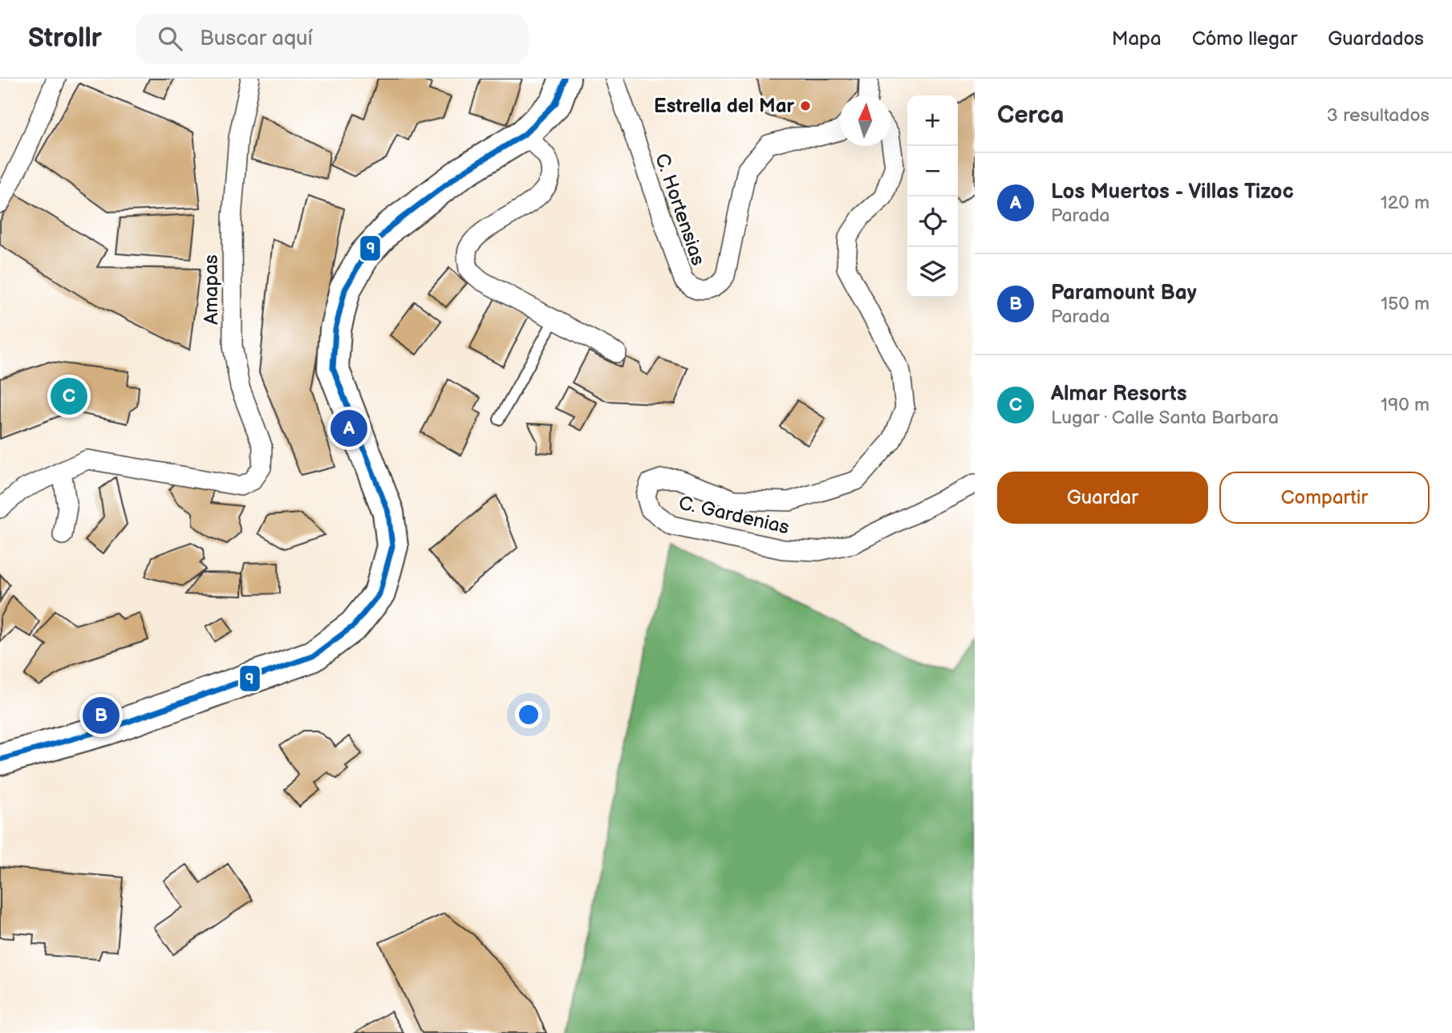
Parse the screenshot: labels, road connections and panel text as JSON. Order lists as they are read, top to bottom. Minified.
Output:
{"streets":{"street":["C. Hortensias","Amapas","C. Gardenias"]},"places":["Estrella del Mar"],"lines":["transit line 9"],"north":"top","page":{"header":"Strollr","search":"Buscar aquí","nav":["Mapa","Cómo llegar","Guardados"],"heading":["Cerca","3 resultados"],"map_buttons":["+","−"],"list":[{"mark":"A","name":"Los Muertos - Villas Tizoc","note":"Parada","value":"120 m"},{"mark":"B","name":"Paramount Bay","note":"Parada","value":"150 m"},{"mark":"C","name":"Almar Resorts","note":"Lugar · Calle Santa Barbara","value":"190 m"}],"pins":["C","A","B"],"buttons":["Guardar","Compartir"]}}
